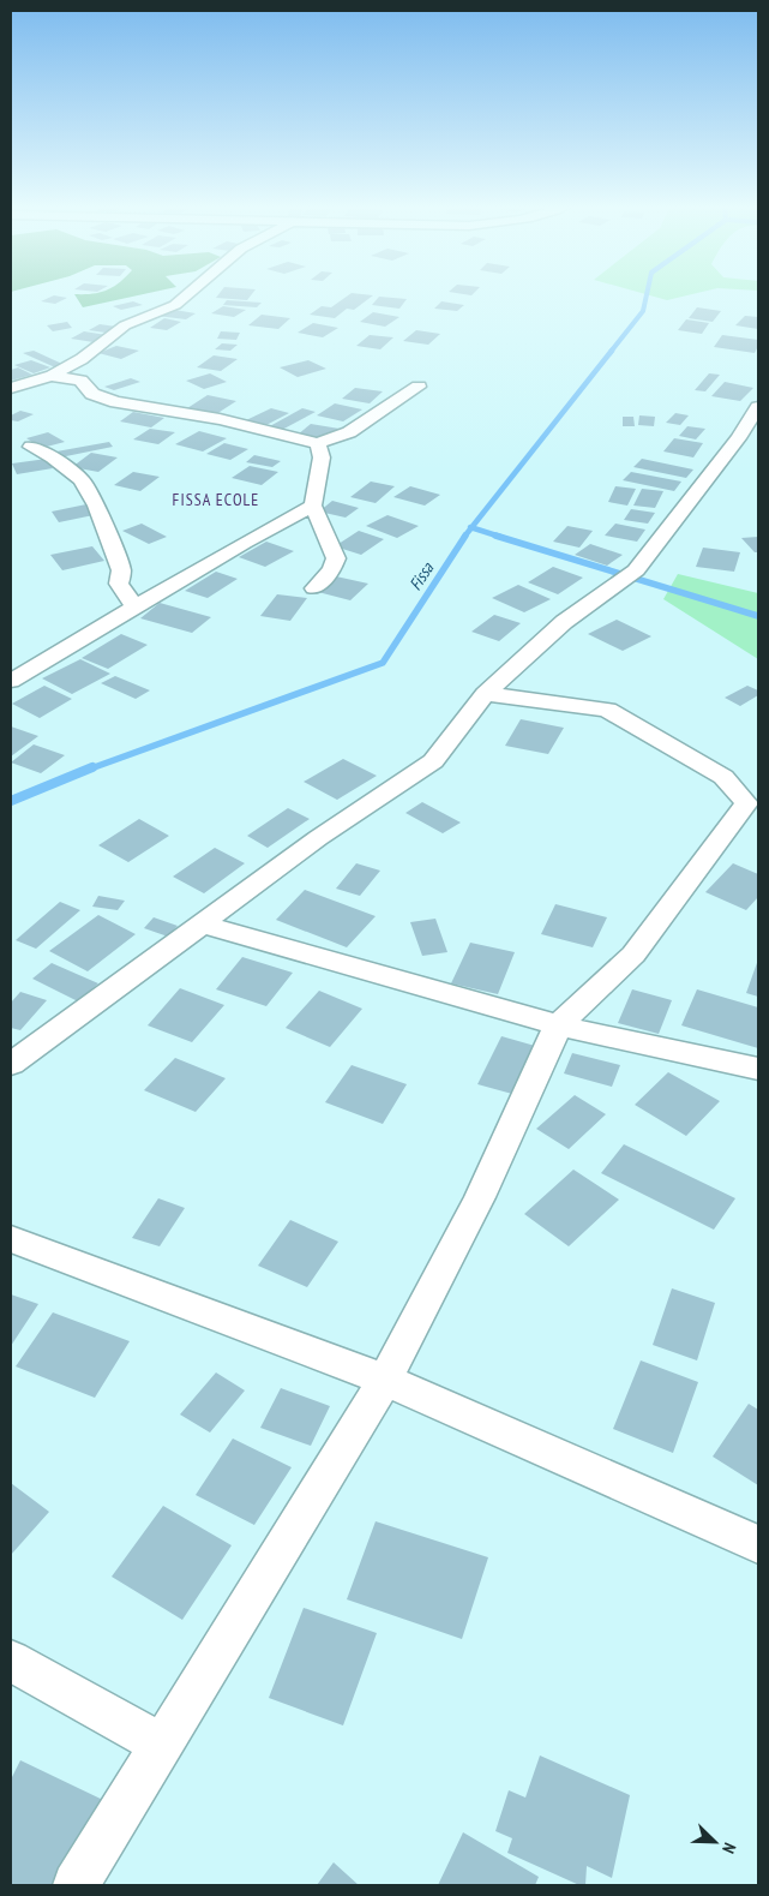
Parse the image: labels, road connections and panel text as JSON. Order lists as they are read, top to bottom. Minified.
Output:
{"districts":["FISSA ECOLE"],"water":["Fissa"],"north":"bottom right"}
